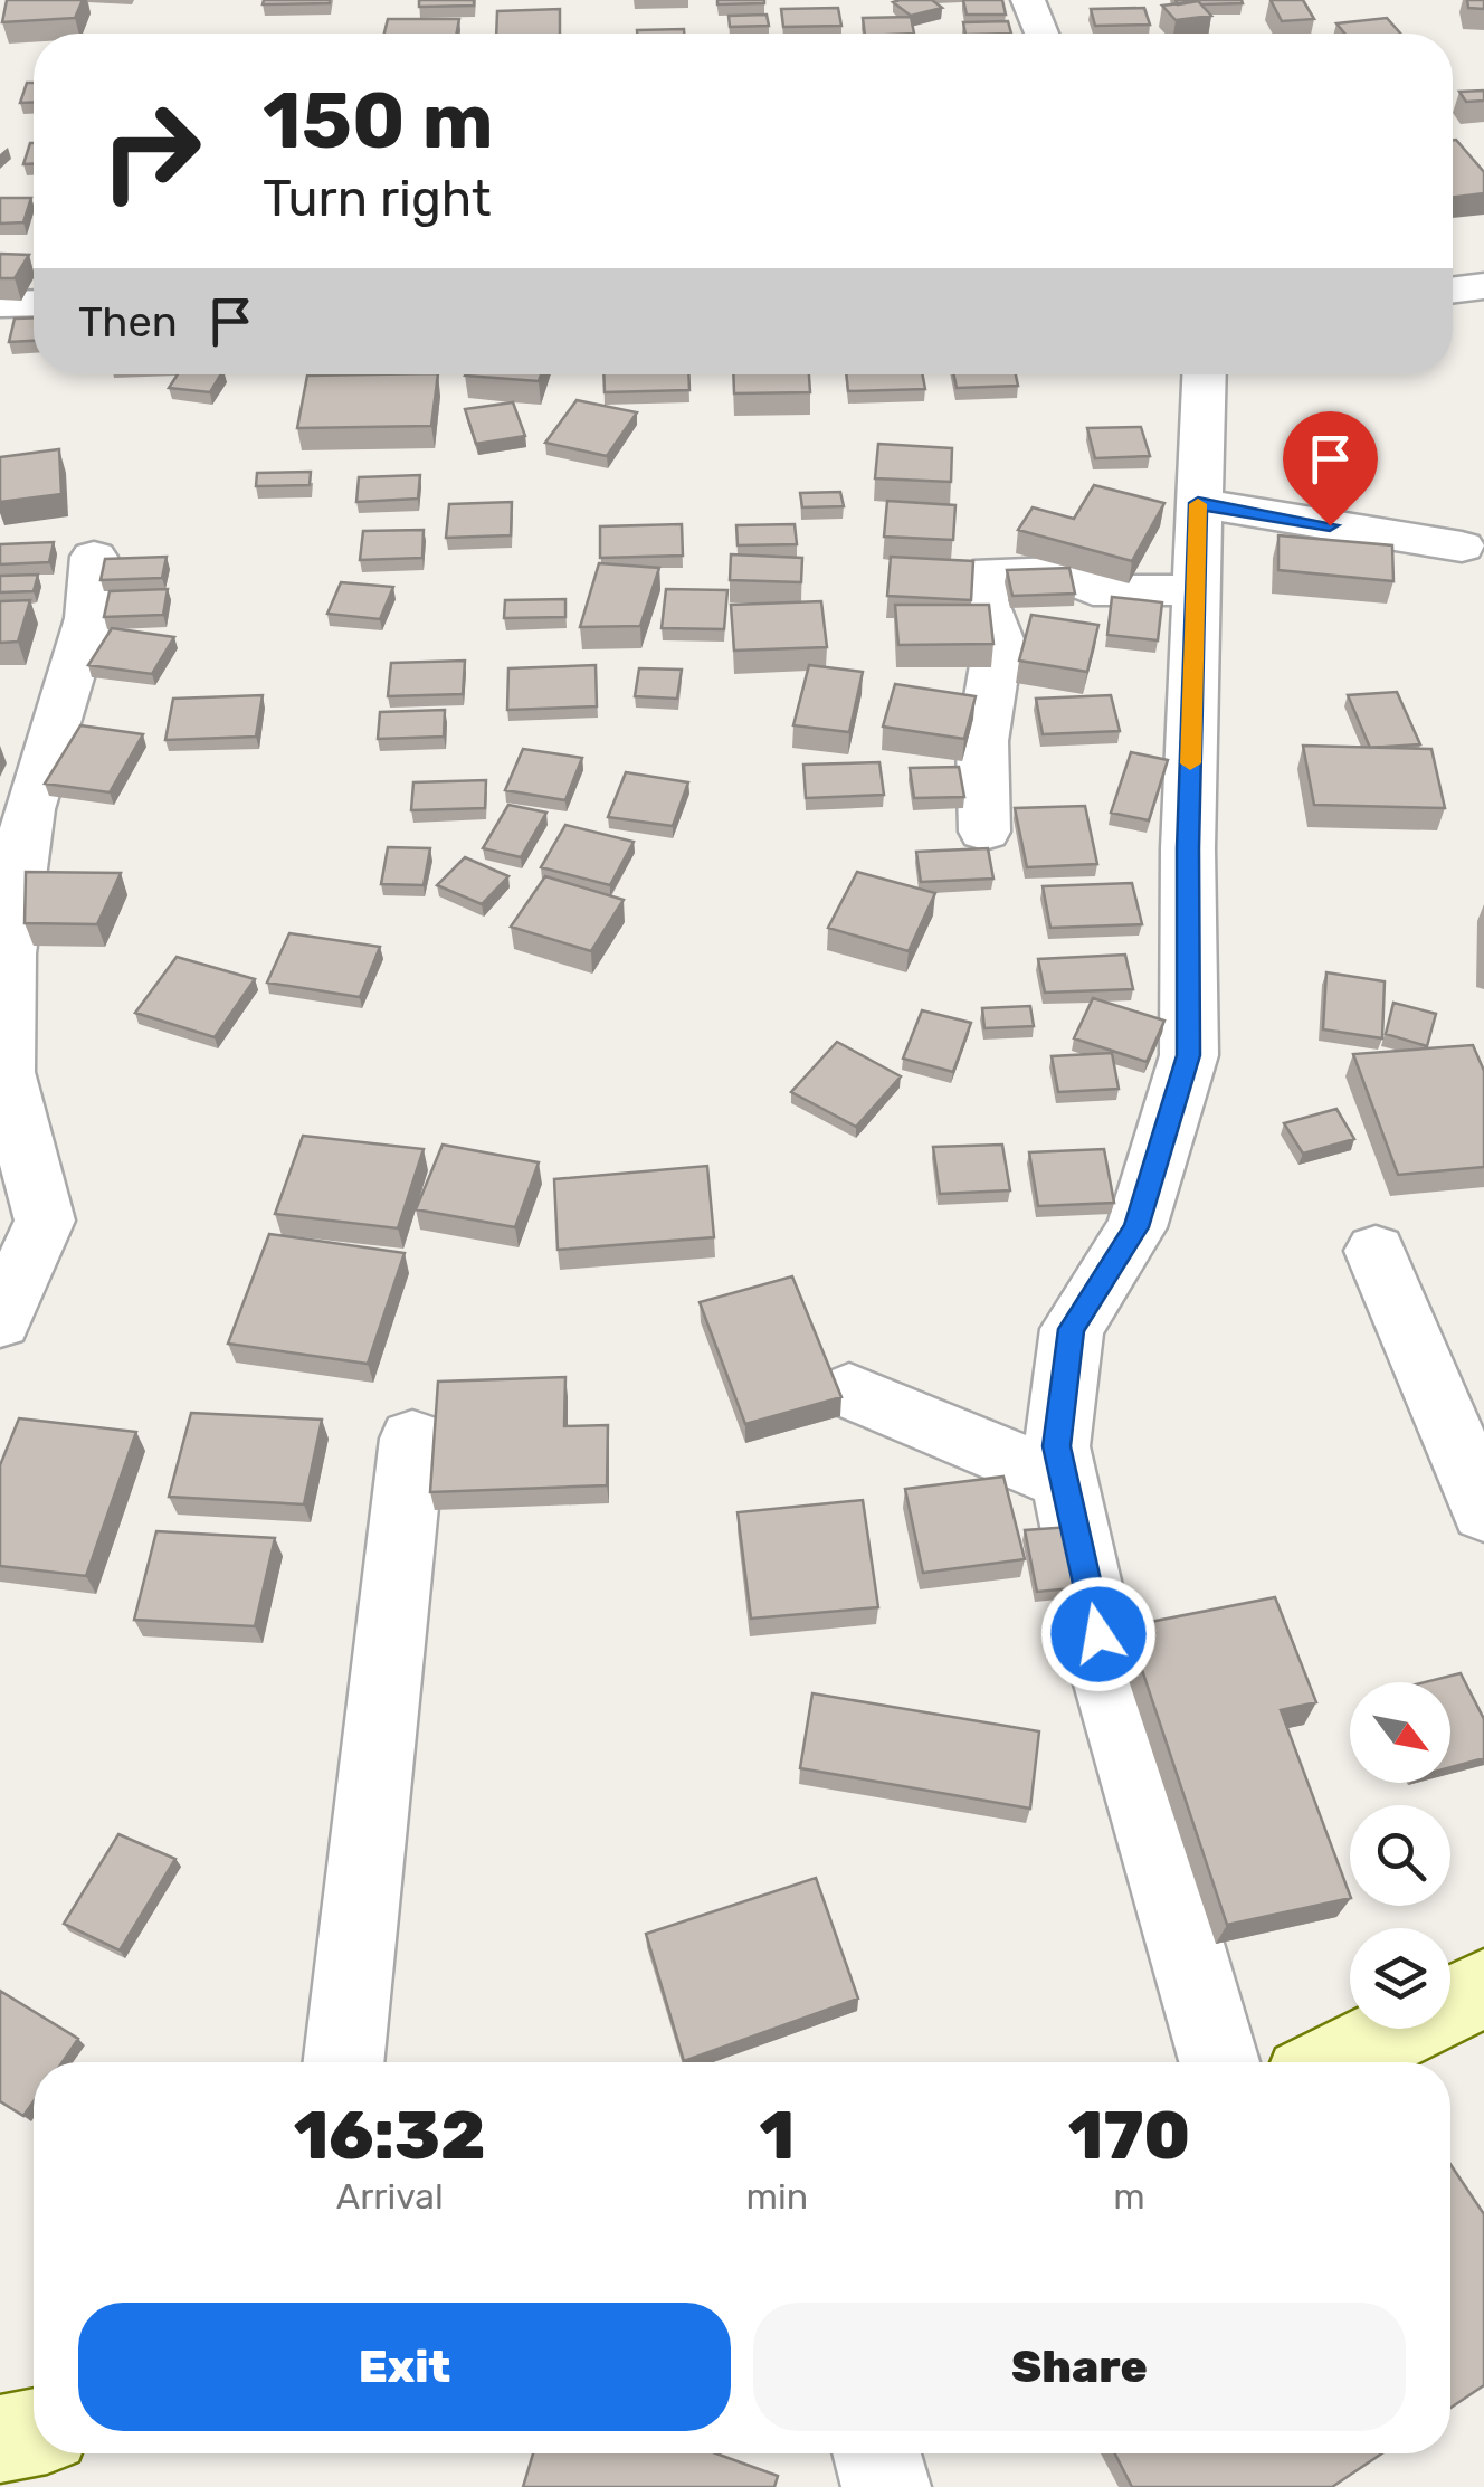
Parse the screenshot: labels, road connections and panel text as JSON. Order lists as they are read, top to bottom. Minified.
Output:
{"north":"bottom right","page":{"turn":["150 m","Turn right"],"then":"Then","eta":["16:32","Arrival","1","min","170","m"],"buttons":["Exit","Share"]}}
